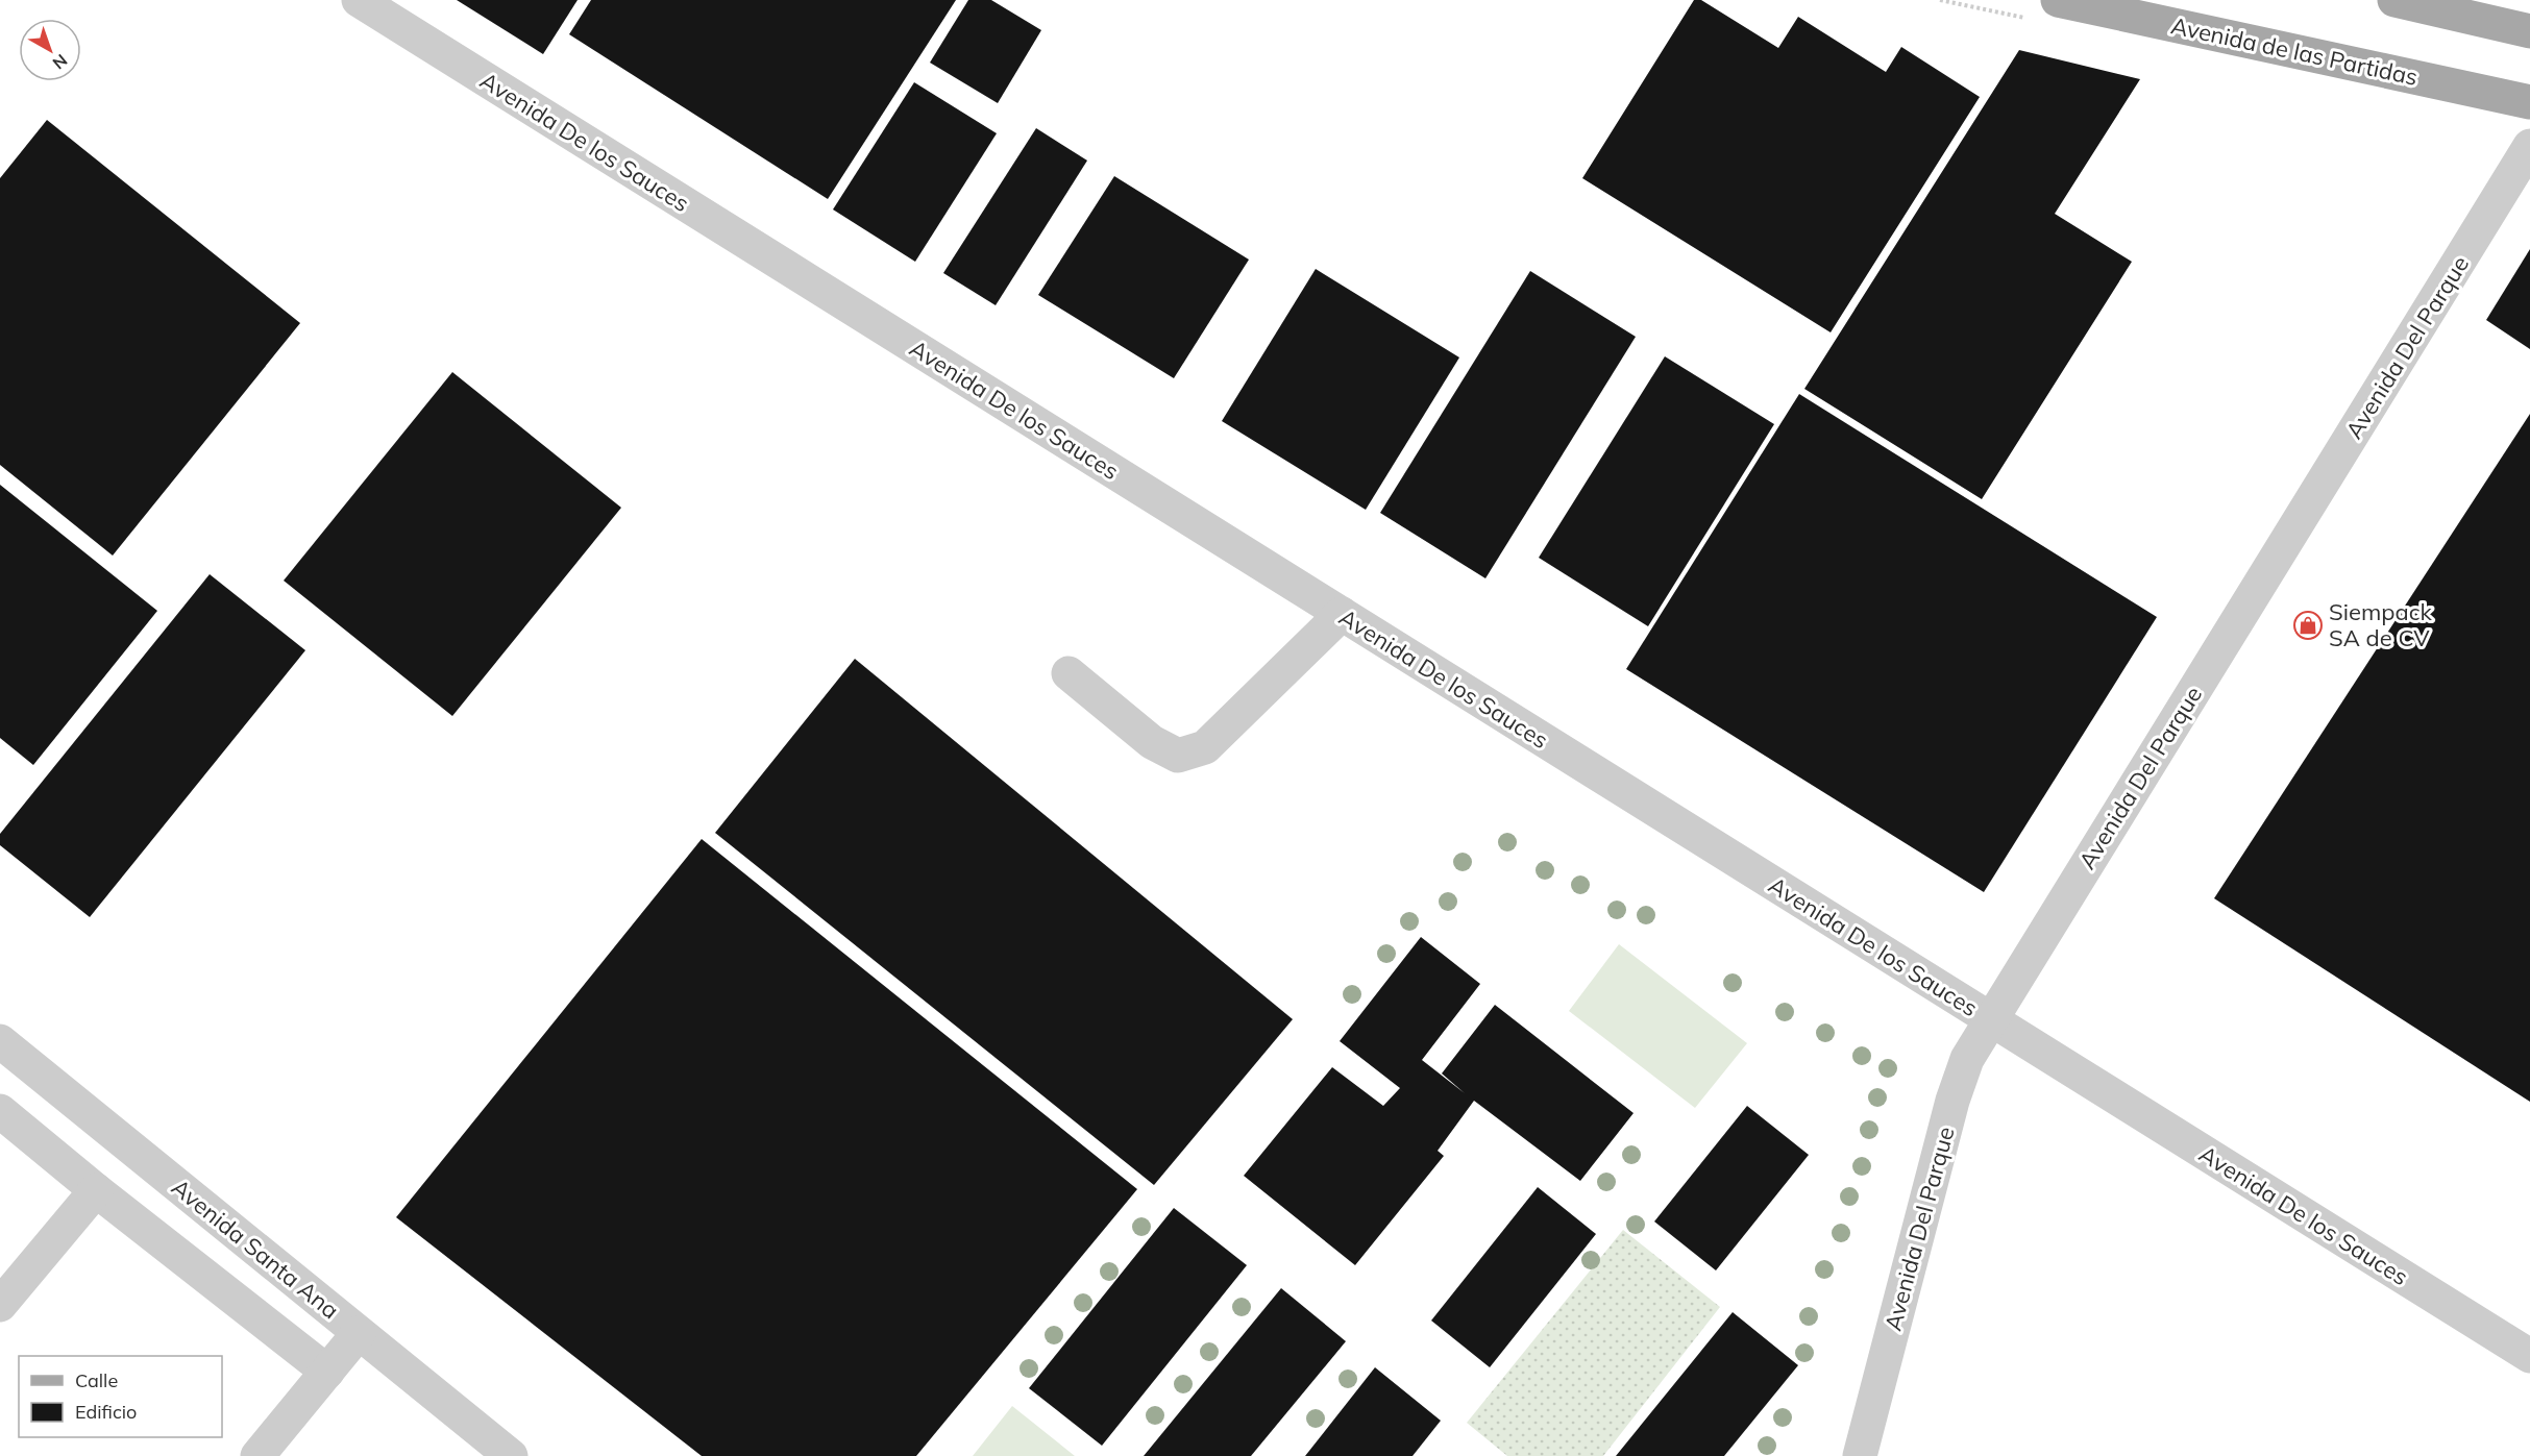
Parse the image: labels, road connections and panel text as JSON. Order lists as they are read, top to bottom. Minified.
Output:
{"streets":{"main road":["Avenida de las Partidas"],"street":["Avenida De los Sauces","Avenida Del Parque","Avenida Santa Ana"]},"crossings":[["Avenida De los Sauces","Avenida Del Parque"]],"places":{"shop":["Siempack SA de CV"]},"legend":["Calle","Edificio"],"north":"bottom right"}
